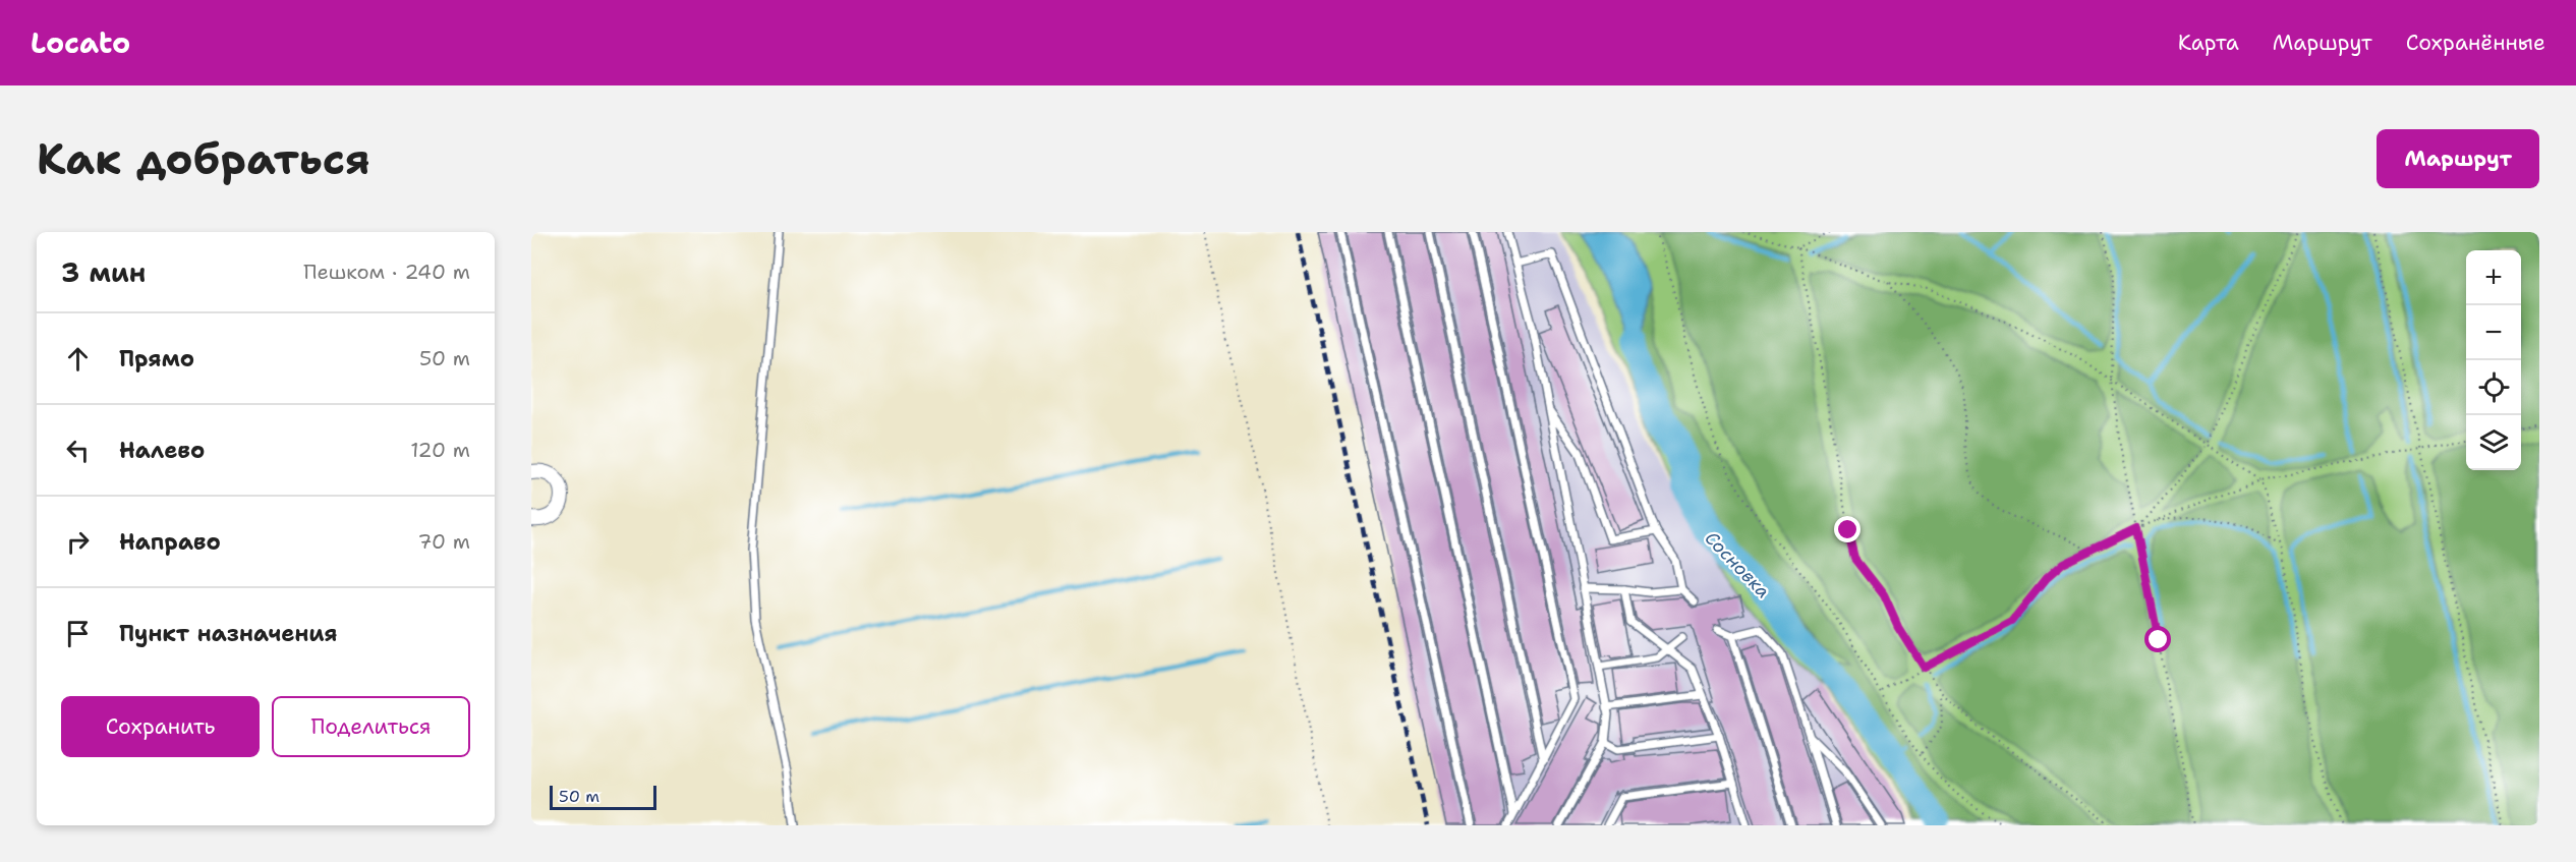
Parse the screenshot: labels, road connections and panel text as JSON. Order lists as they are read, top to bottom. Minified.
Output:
{"water":["Сосновка"],"scale_bar":"50 m","page":{"header":"Locato","nav":["Карта","Маршрут","Сохранённые"],"buttons":["Маршрут",["Сохранить","Поделиться"]],"title":"Как добраться","heading":["3 мин","Пешком · 240 m"],"map_buttons":["+","−"],"list":[["Прямо","50 m"],["Налево","120 m"],["Направо","70 m"],"Пункт назначения"],"scale":"50 m"}}
